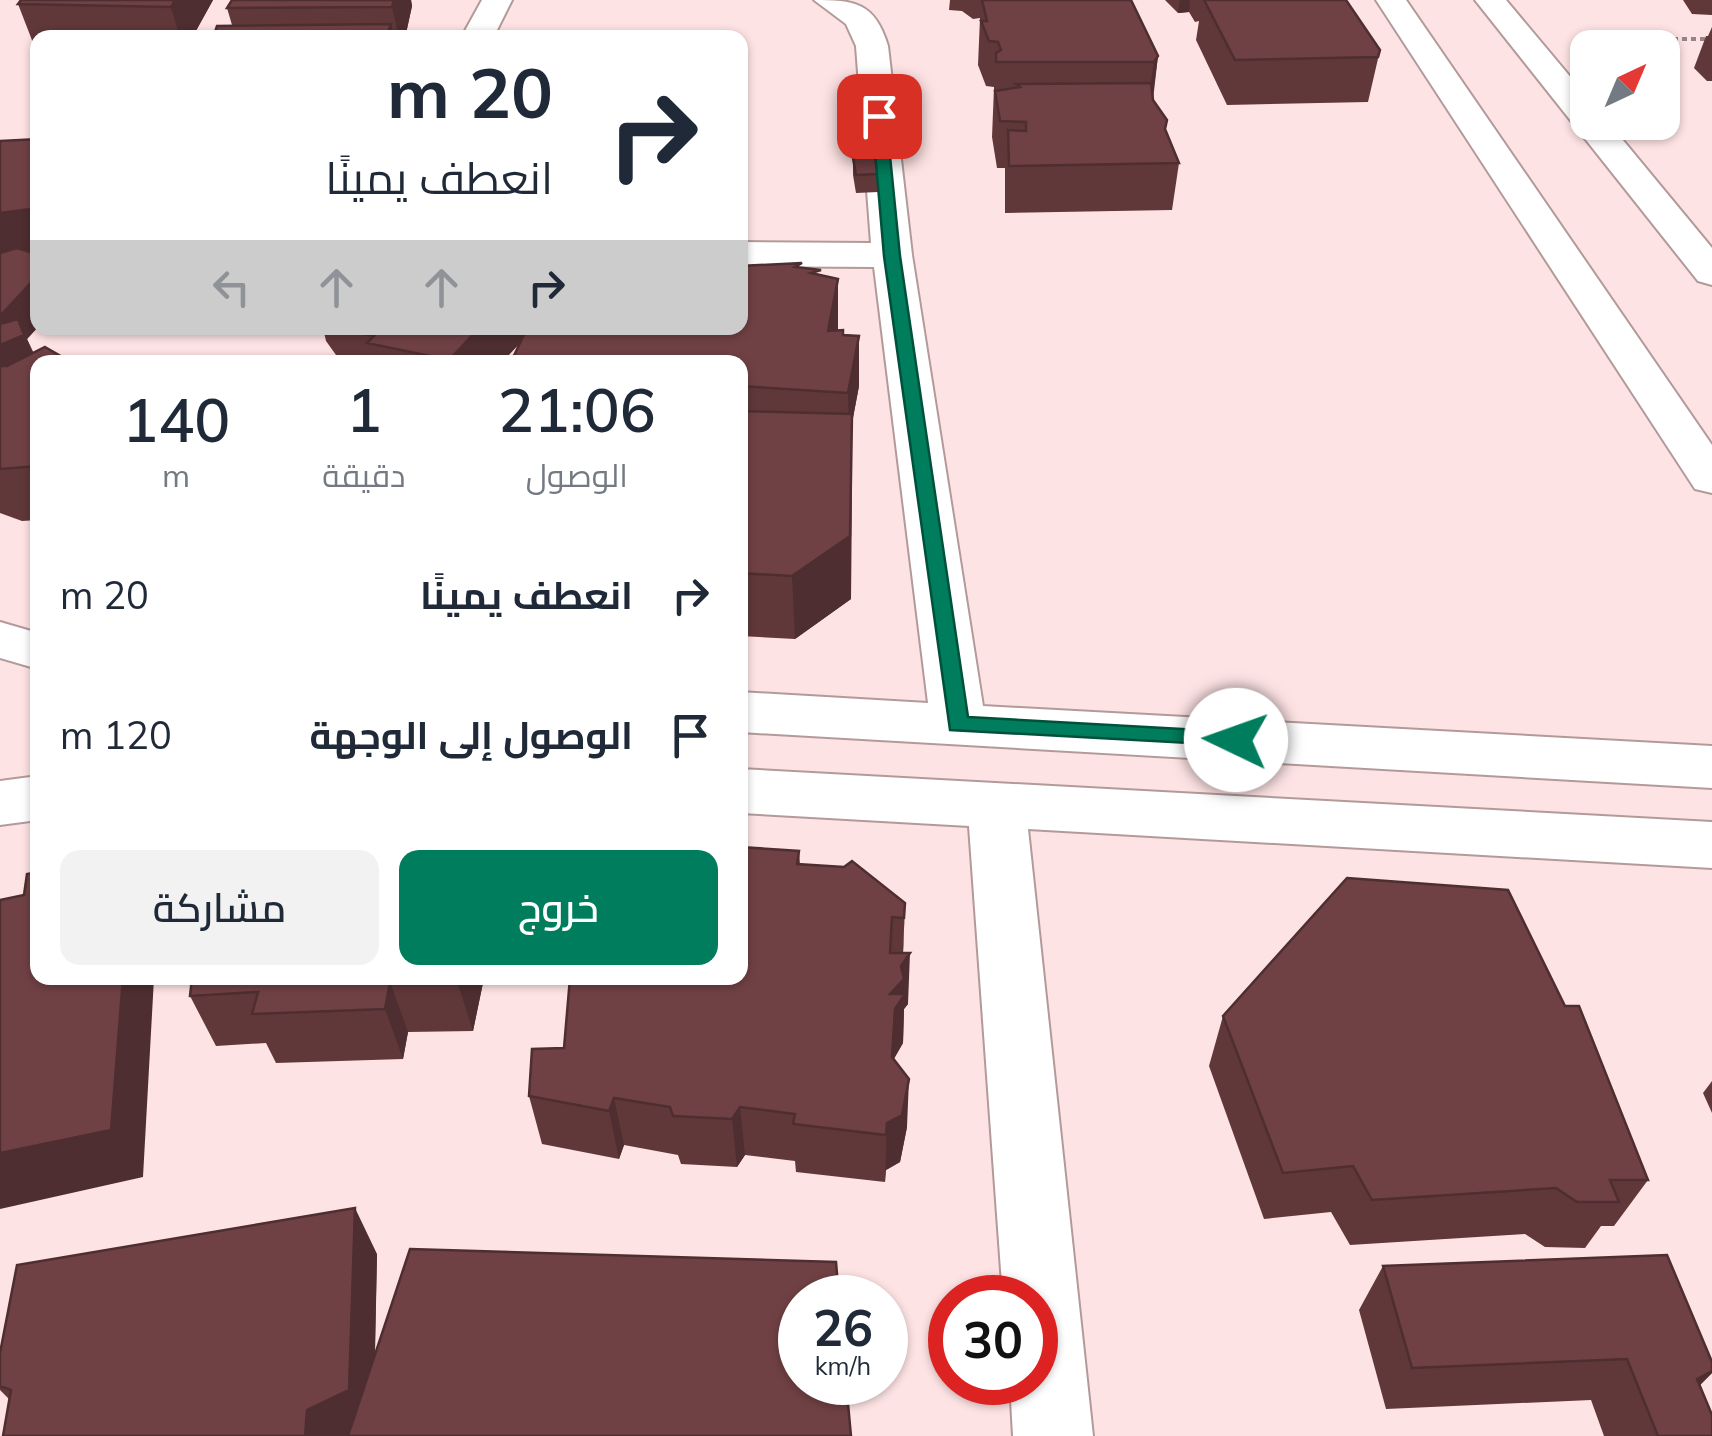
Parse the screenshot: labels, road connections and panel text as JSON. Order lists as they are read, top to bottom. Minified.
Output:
{"north":"top right","page":{"turn":["20 m","انعطف يمينًا"],"eta":["21:06","الوصول","1","دقيقة","140","m"],"list":[{"name":"انعطف يمينًا","value":"20 m"},{"name":"الوصول إلى الوجهة","value":"120 m"}],"buttons":["خروج","مشاركة"],"speed":"26 km/h","limit":"30"}}
